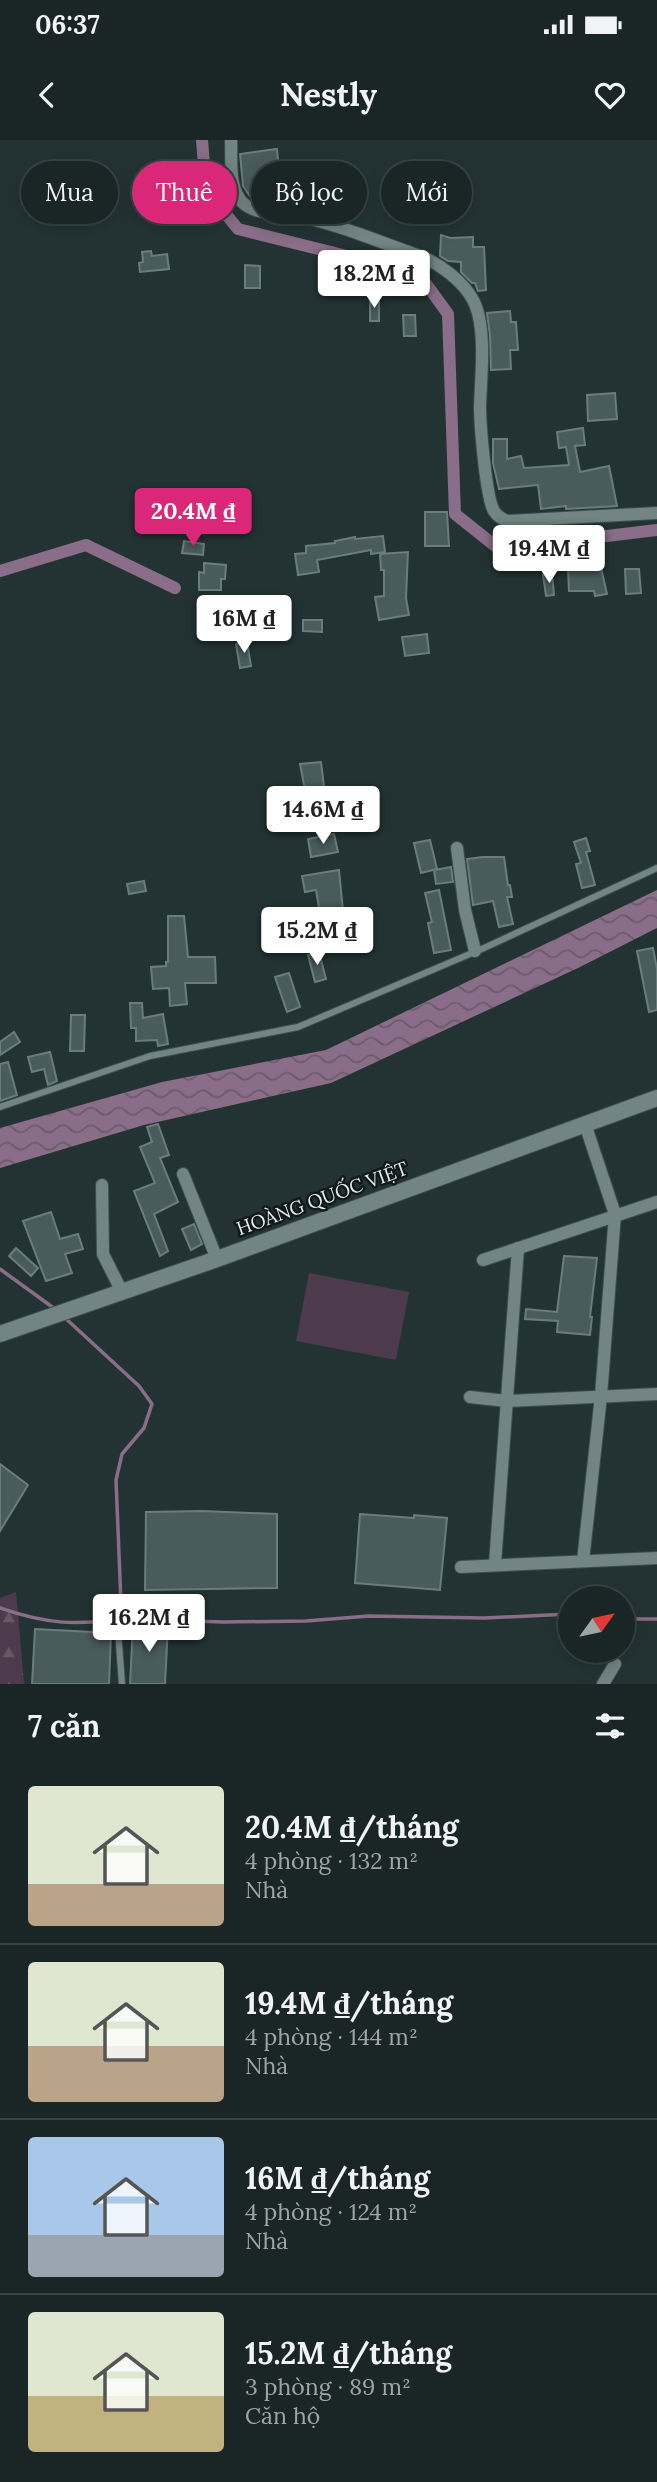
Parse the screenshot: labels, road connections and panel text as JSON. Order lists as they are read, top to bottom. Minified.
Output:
{"streets":{"street":["HOÀNG QUỐC VIỆT"]},"north":"top right","page":{"status":"06:37","header":"Nestly","chip":["Mua","Thuê","Bộ lọc","Mới"],"price":["18.2M ₫","20.4M ₫","19.4M ₫","16M ₫","14.6M ₫","15.2M ₫","16.2M ₫"],"heading":"7 căn","list":[{"name":"20.4M ₫/tháng","note":"4 phòng · 132 m² · Nhà"},{"name":"19.4M ₫/tháng","note":"4 phòng · 144 m² · Nhà"},{"name":"16M ₫/tháng","note":"4 phòng · 124 m² · Nhà"},{"name":"15.2M ₫/tháng","note":"3 phòng · 89 m² · Căn hộ"}]}}
